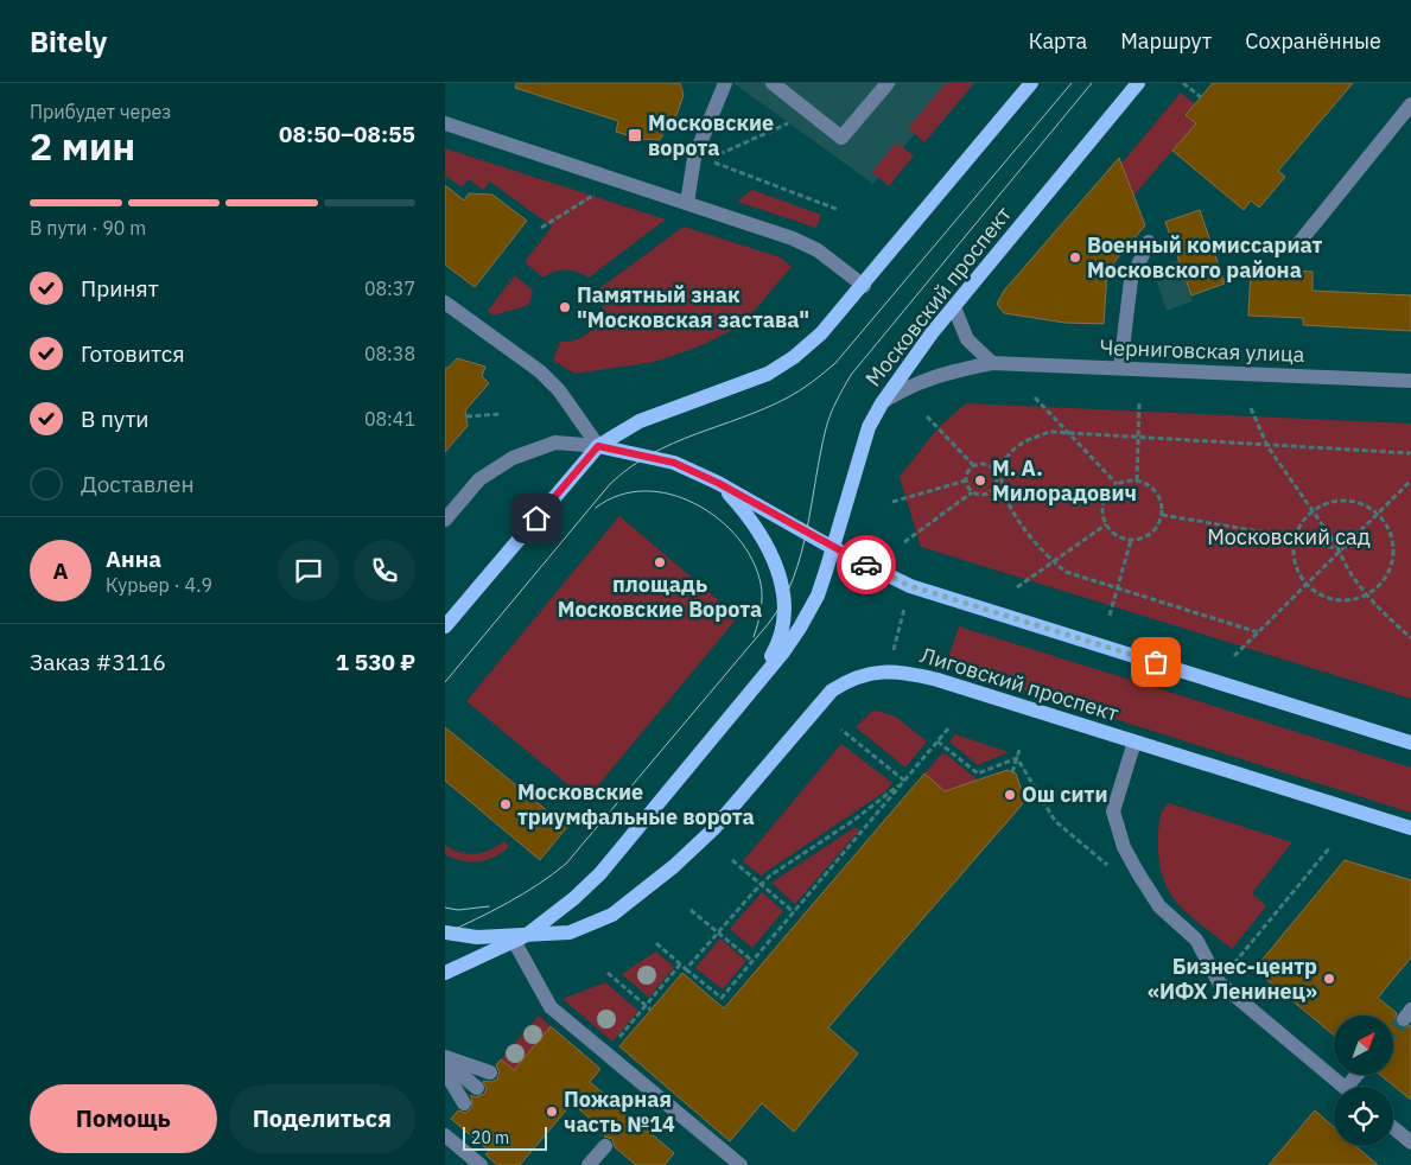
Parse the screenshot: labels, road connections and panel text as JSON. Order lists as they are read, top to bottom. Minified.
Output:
{"streets":{"main road":["Московский проспект","Лиговский проспект"],"street":["Черниговская улица"]},"crossings":[["Московский проспект","Черниговская улица"],["Московский проспект","Лиговский проспект"]],"parks":["Московский сад"],"places":{"transit":["Московские ворота"],"other":["Военный комиссариат Московского района","Памятный знак \"Московская застава\"","М. А. Милорадович","площадь Московские Ворота","Ош сити","Московские триумфальные ворота","Бизнес-центр «ИФХ Ленинец»","Пожарная часть №14"]},"scale_bar":"20 m","north":"top right","page":{"header":"Bitely","nav":["Карта","Маршрут","Сохранённые"],"heading":["2 мин","Прибудет через","08:50–08:55"],"panel":["Анна","Курьер · 4.9","Заказ #3116","1 530 ₽"],"bar":"В пути · 90 m","list":[["Принят","08:37"],["Готовится","08:38"],["В пути","08:41"],"Доставлен"],"round":"А","buttons":["Помощь","Поделиться"],"scale":"20 m"}}
